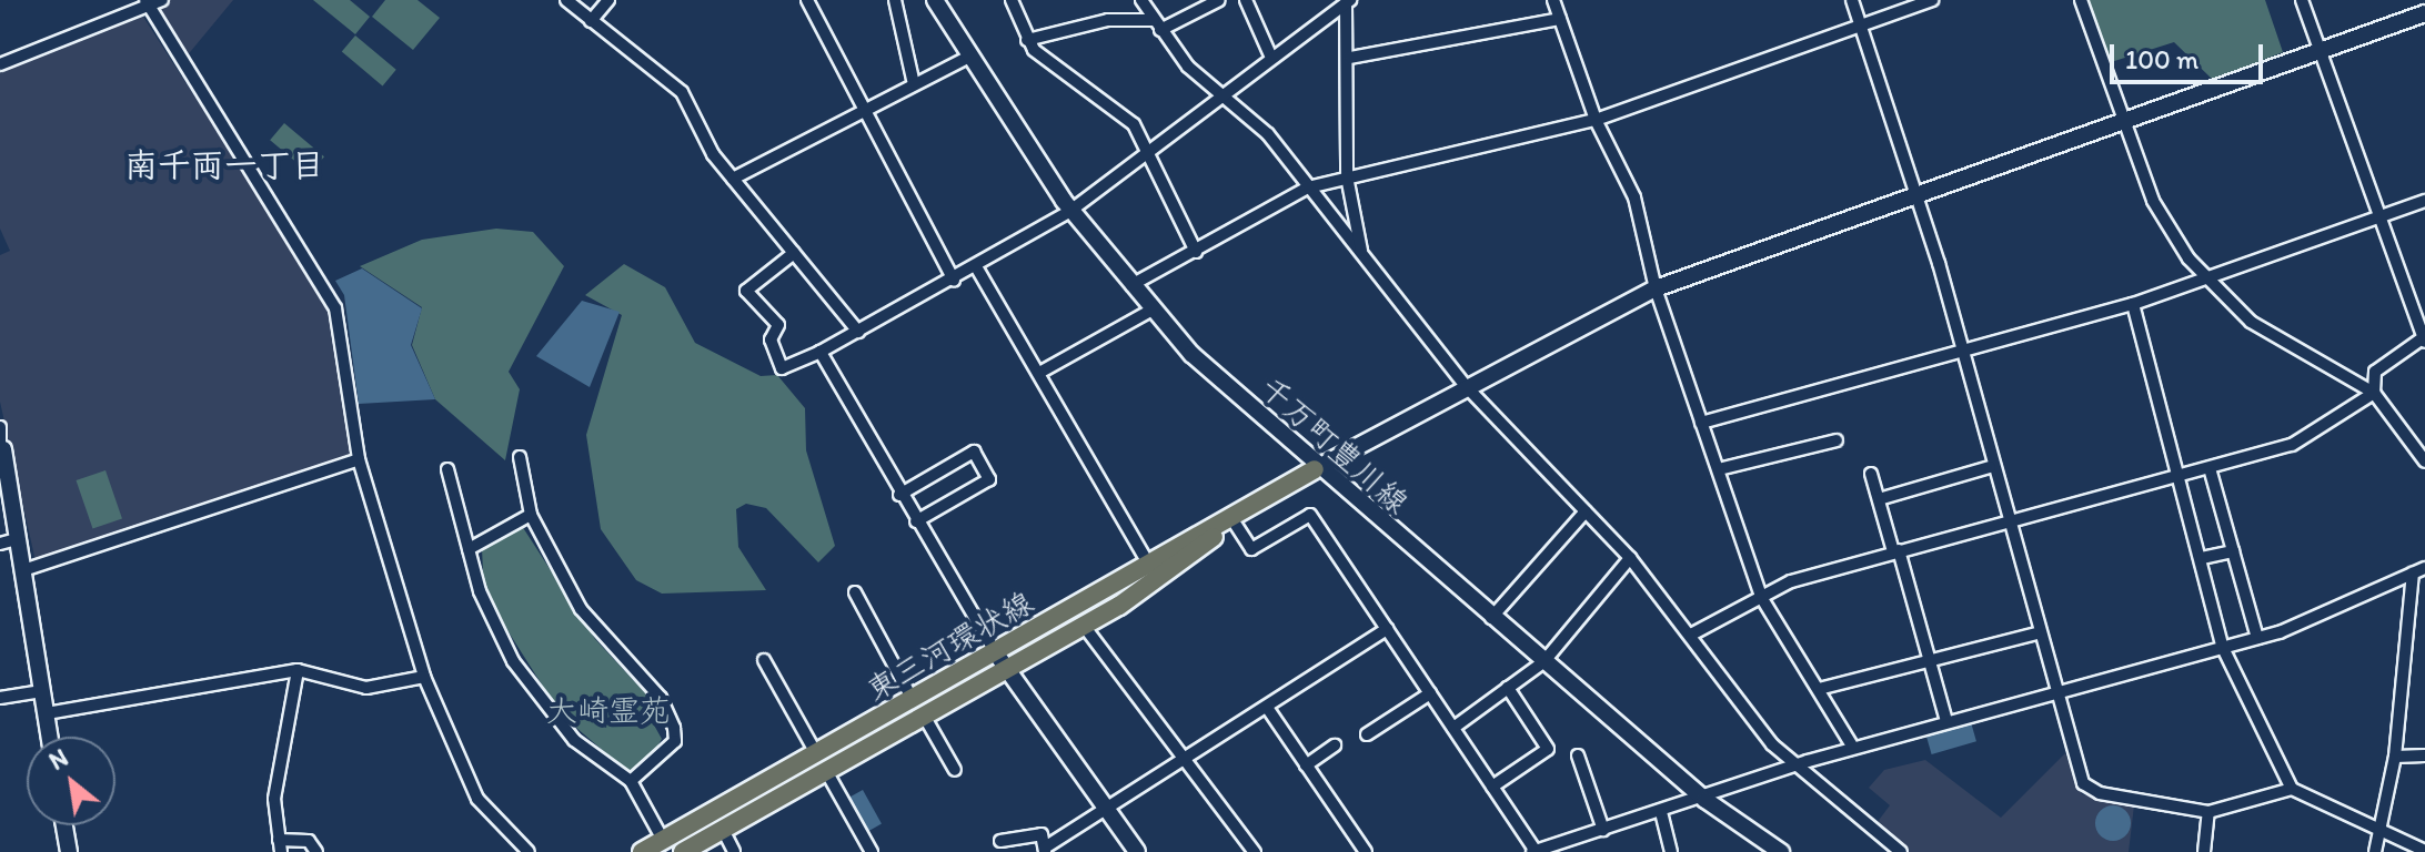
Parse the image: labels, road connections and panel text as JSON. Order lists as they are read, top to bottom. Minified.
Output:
{"streets":{"main road":["東三河環状線"],"street":["千万町豊川線"]},"crossings":[["千万町豊川線","東三河環状線"]],"districts":["南千両一丁目"],"parks":["大崎霊苑"],"scale_bar":"100 m","north":"top left"}
